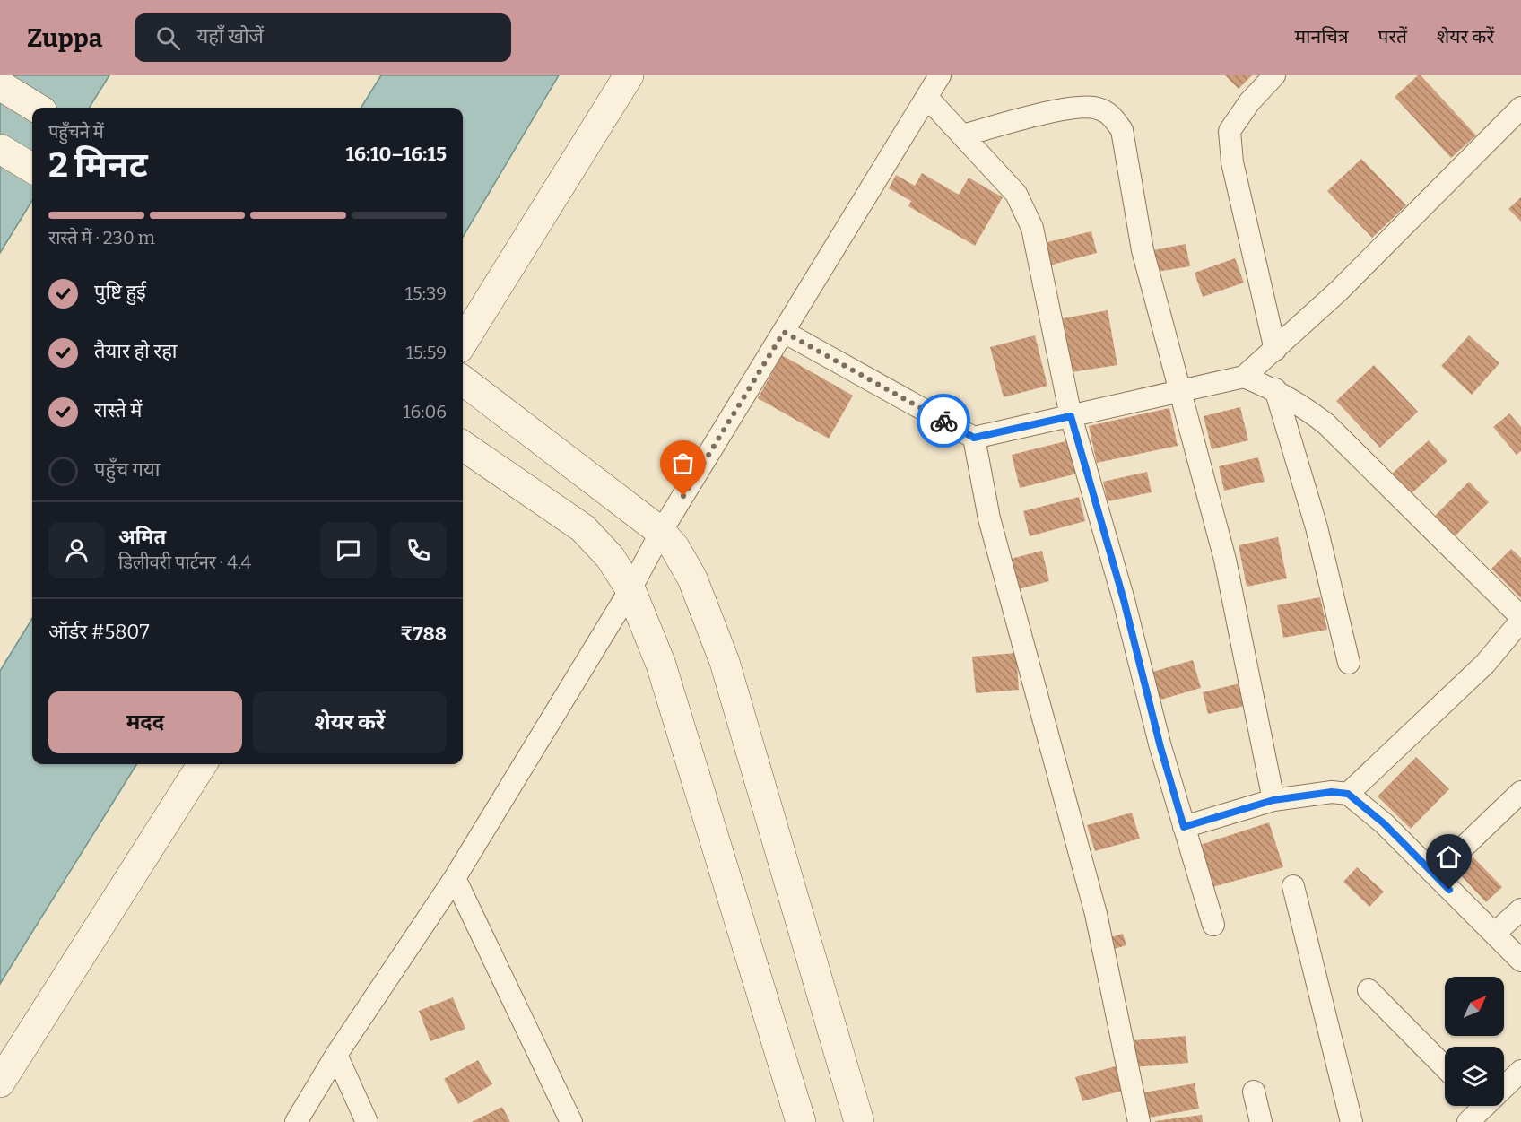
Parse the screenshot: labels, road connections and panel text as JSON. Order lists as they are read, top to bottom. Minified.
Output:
{"north":"top right","page":{"header":"Zuppa","search":"यहाँ खोजें","nav":["मानचित्र","परतें","शेयर करें"],"heading":["2 मिनट","पहुँचने में","16:10–16:15"],"panel":["अमित","डिलीवरी पार्टनर · 4.4","ऑर्डर #5807","₹788"],"bar":"रास्ते में · 230 m","list":[["पुष्टि हुई","15:39"],["तैयार हो रहा","15:59"],["रास्ते में","16:06"],"पहुँच गया"],"buttons":["मदद","शेयर करें"]}}
